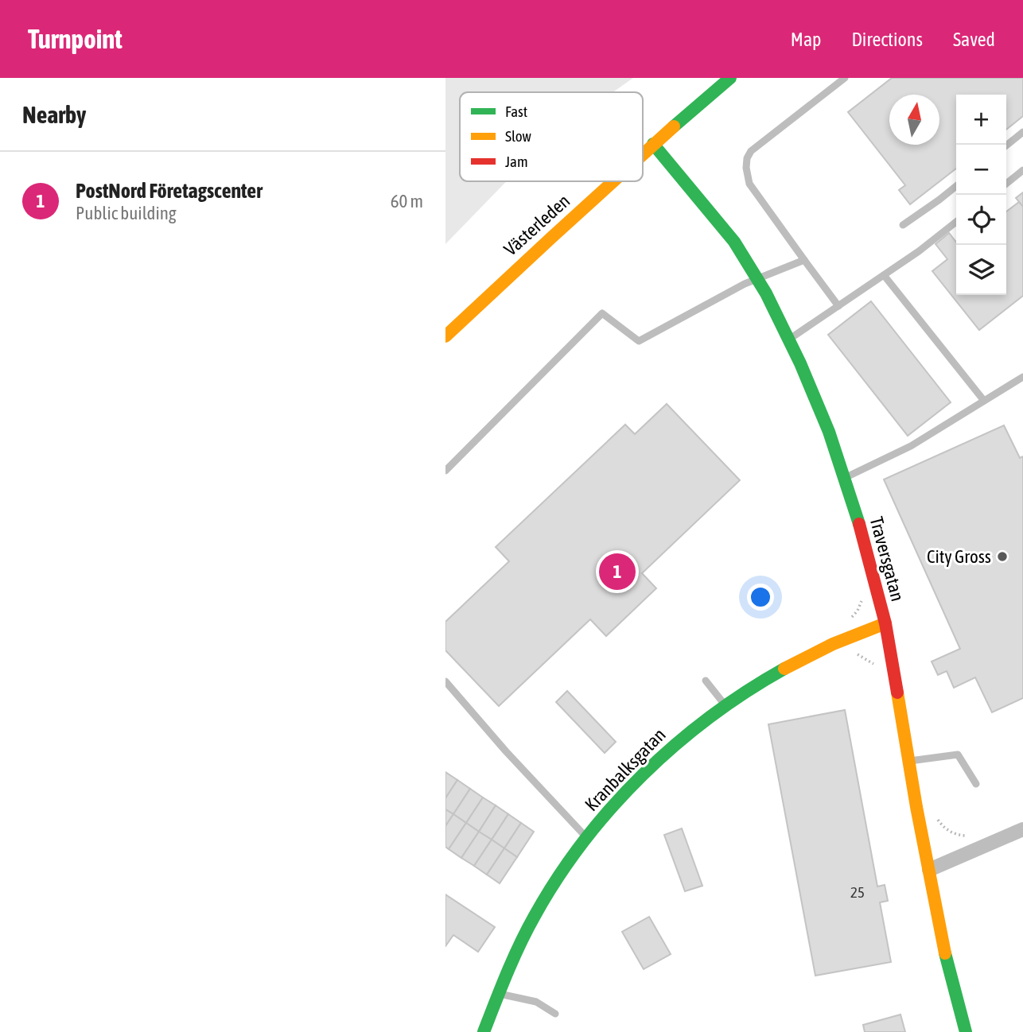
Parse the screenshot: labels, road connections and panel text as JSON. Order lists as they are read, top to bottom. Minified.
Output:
{"streets":{"street":["Västerleden","Traversgatan","Kranbalksgatan"]},"crossings":[["Västerleden","Traversgatan"],["Traversgatan","Kranbalksgatan"]],"places":["City Gross"],"house_numbers":["25"],"legend":["Fast","Slow","Jam"],"north":"top","page":{"header":"Turnpoint","nav":["Map","Directions","Saved"],"heading":"Nearby","map_buttons":["+","−"],"list":[{"mark":"1","name":"PostNord Företagscenter","note":"Public building","value":"60 m"}],"pins":"1"}}
